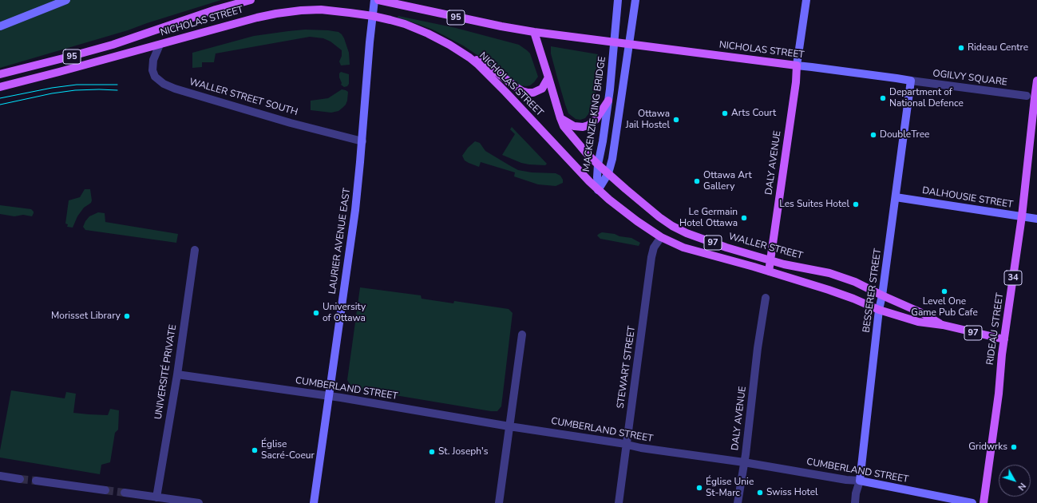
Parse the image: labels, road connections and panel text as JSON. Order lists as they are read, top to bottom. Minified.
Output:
{"streets":{"main road":["95","NICHOLAS STREET","MACKENZIE KING BRIDGE","DALY AVENUE","DALHOUSIE STREET","LAURIER AVENUE EAST","97","WALLER STREET","34","BESSERER STREET","RIDEAU STREET","CUMBERLAND STREET"],"street":["OGILVY SQUARE","WALLER STREET SOUTH","STEWART STREET","UNIVERSITÉ PRIVATE"]},"crossings":[["NICHOLAS STREET","OGILVY SQUARE"],["NICHOLAS STREET","WALLER STREET SOUTH"],["NICHOLAS STREET","MACKENZIE KING BRIDGE"],["NICHOLAS STREET","DALY AVENUE"],["NICHOLAS STREET","LAURIER AVENUE EAST"],["NICHOLAS STREET","WALLER STREET"],["NICHOLAS STREET","BESSERER STREET"],["OGILVY SQUARE","BESSERER STREET"],["WALLER STREET SOUTH","LAURIER AVENUE EAST"],["MACKENZIE KING BRIDGE","WALLER STREET"],["DALY AVENUE","WALLER STREET"],["DALY AVENUE","CUMBERLAND STREET"],["DALHOUSIE STREET","BESSERER STREET"],["DALHOUSIE STREET","RIDEAU STREET"],["LAURIER AVENUE EAST","CUMBERLAND STREET"],["WALLER STREET","BESSERER STREET"],["WALLER STREET","RIDEAU STREET"],["WALLER STREET","STEWART STREET"],["BESSERER STREET","CUMBERLAND STREET"],["STEWART STREET","CUMBERLAND STREET"],["UNIVERSITÉ PRIVATE","CUMBERLAND STREET"]],"places":["Rideau Centre","Department of National Defence","Arts Court","Ottawa Jail Hostel","DoubleTree","Ottawa Art Gallery","Les Suites Hotel","Le Germain Hotel Ottawa","Level One Game Pub Cafe","University of Ottawa","Morisset Library","Gridwrks","Église Sacré-Coeur","St. Joseph's","Église Unie St-Marc","Swiss Hotel"],"north":"bottom right"}
